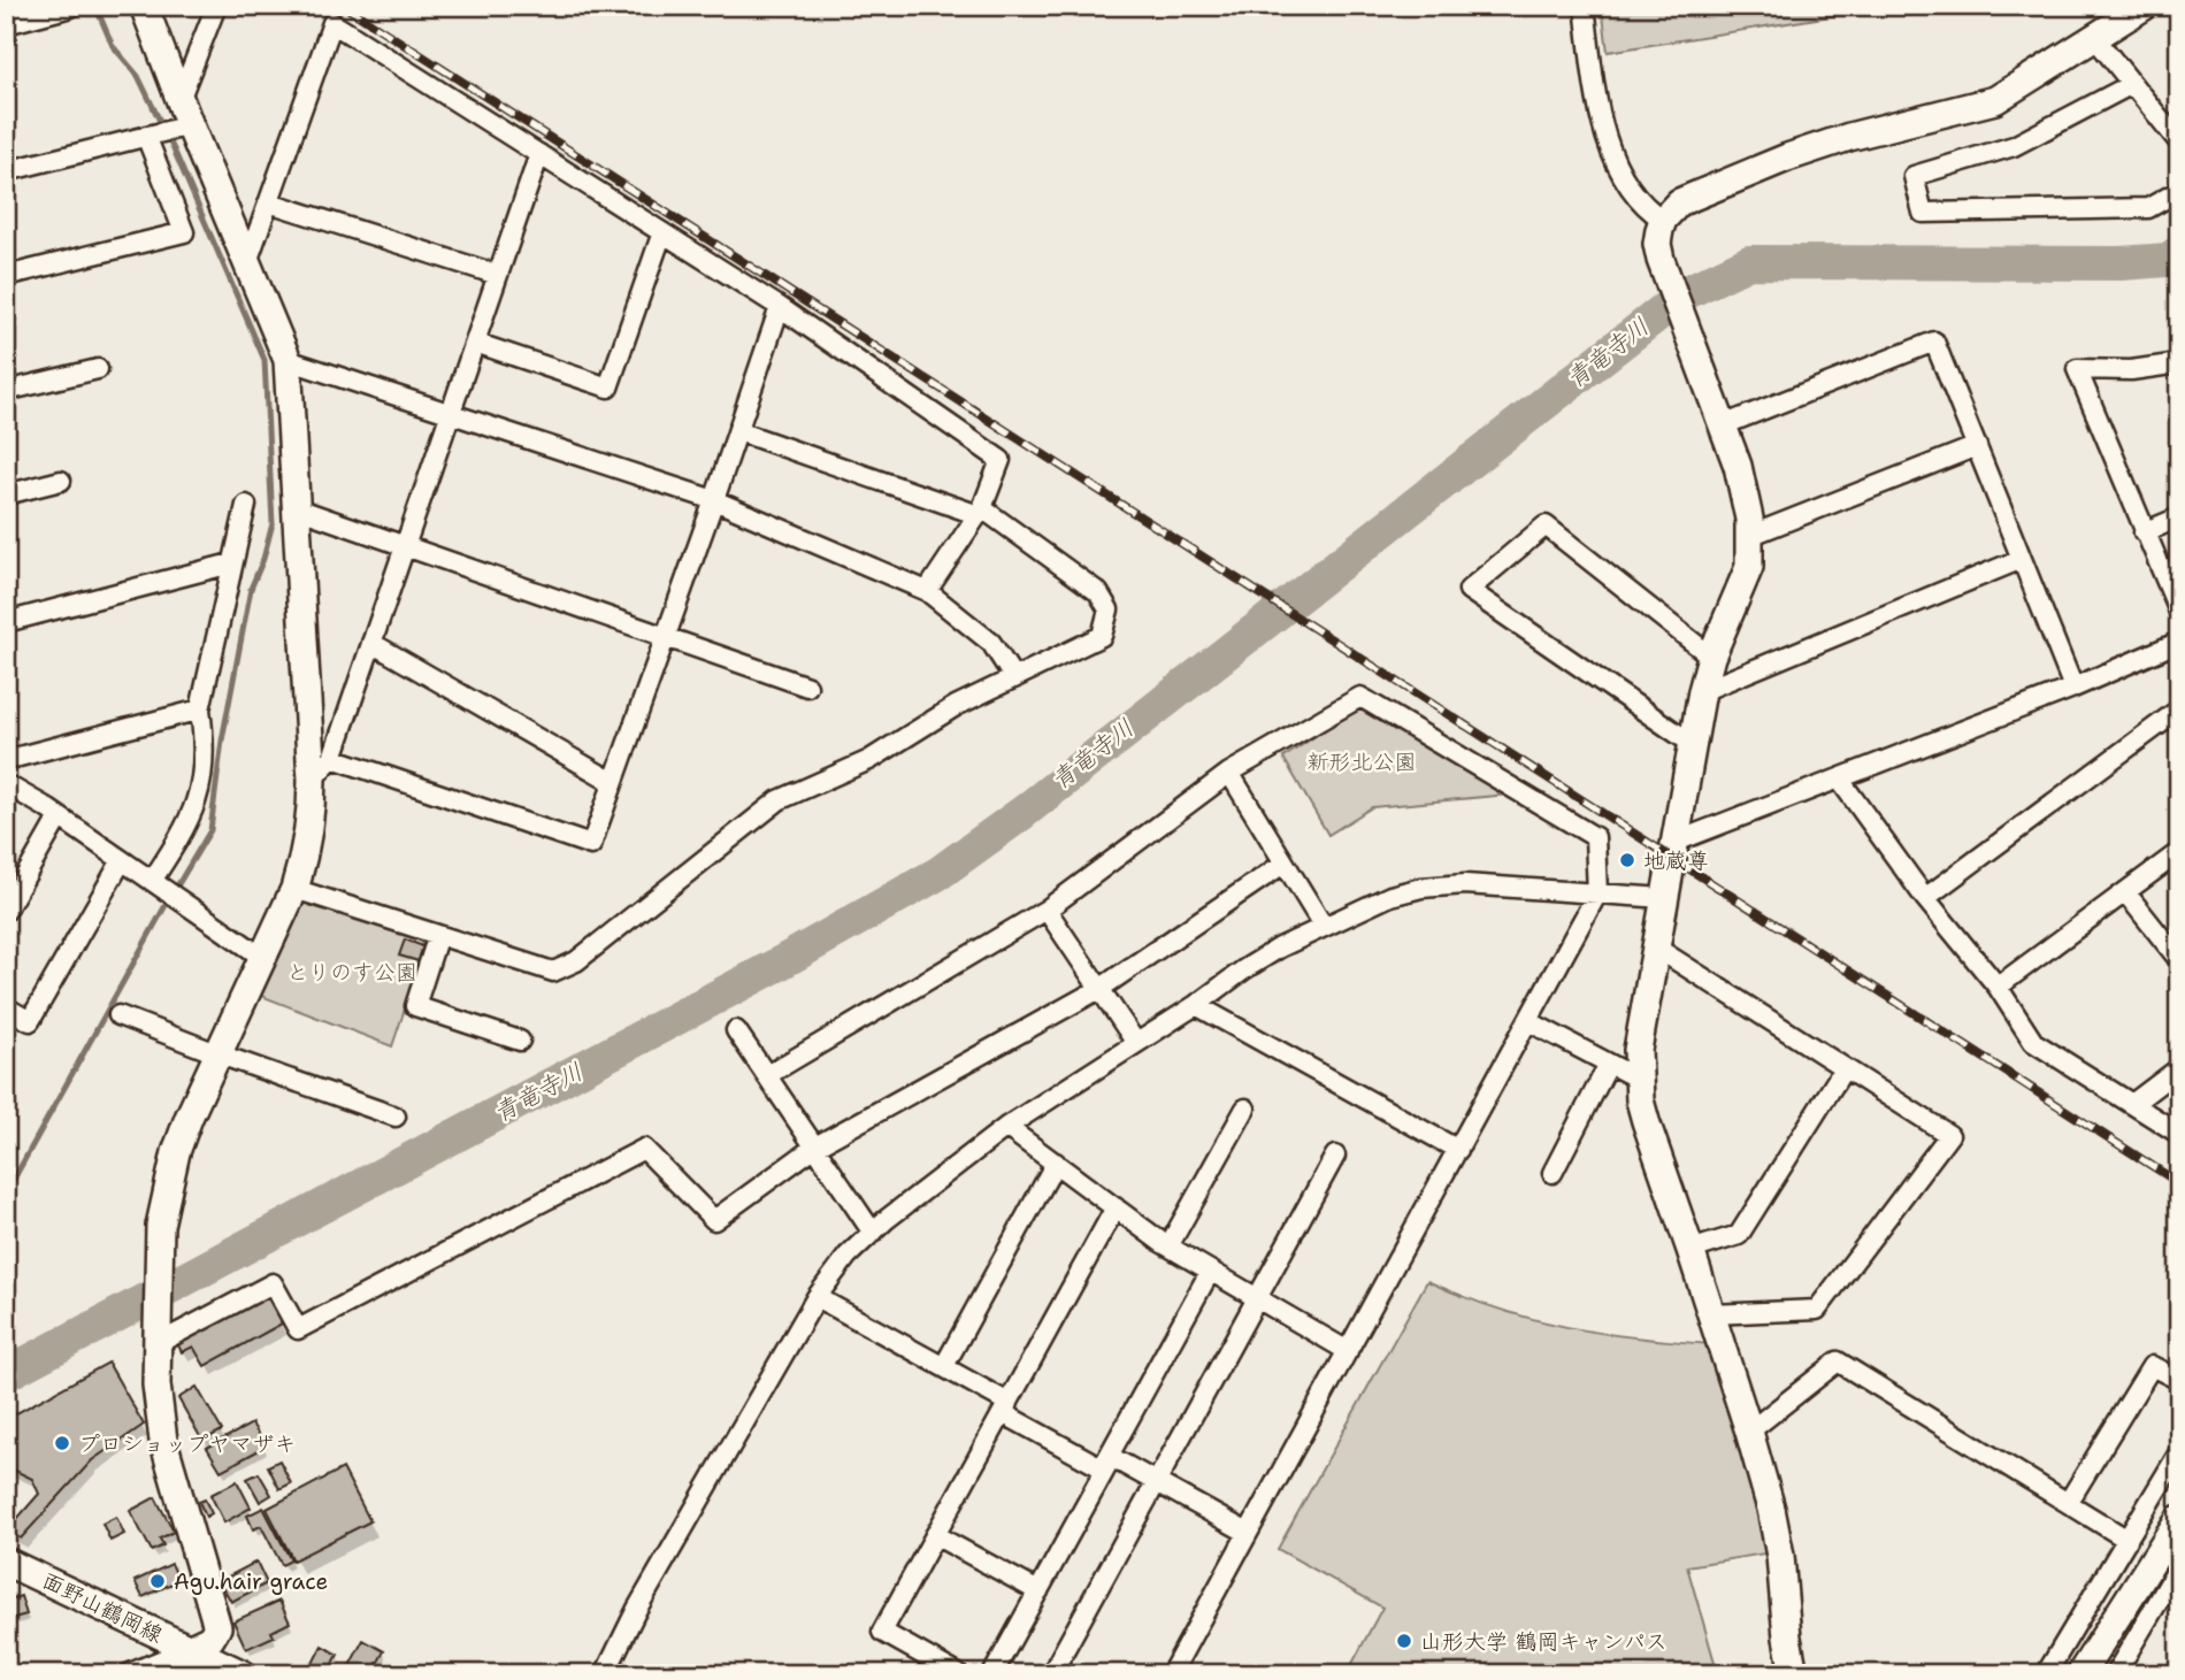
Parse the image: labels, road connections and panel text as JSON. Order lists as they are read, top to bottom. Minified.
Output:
{"streets":{"street":["面野山鶴岡線"]},"water":["青竜寺川"],"parks":["新形北公園","とりのす公園"],"places":["地蔵尊","プロショップヤマザキ","Agu.hair grace","山形大学 鶴岡キャンパス"]}
